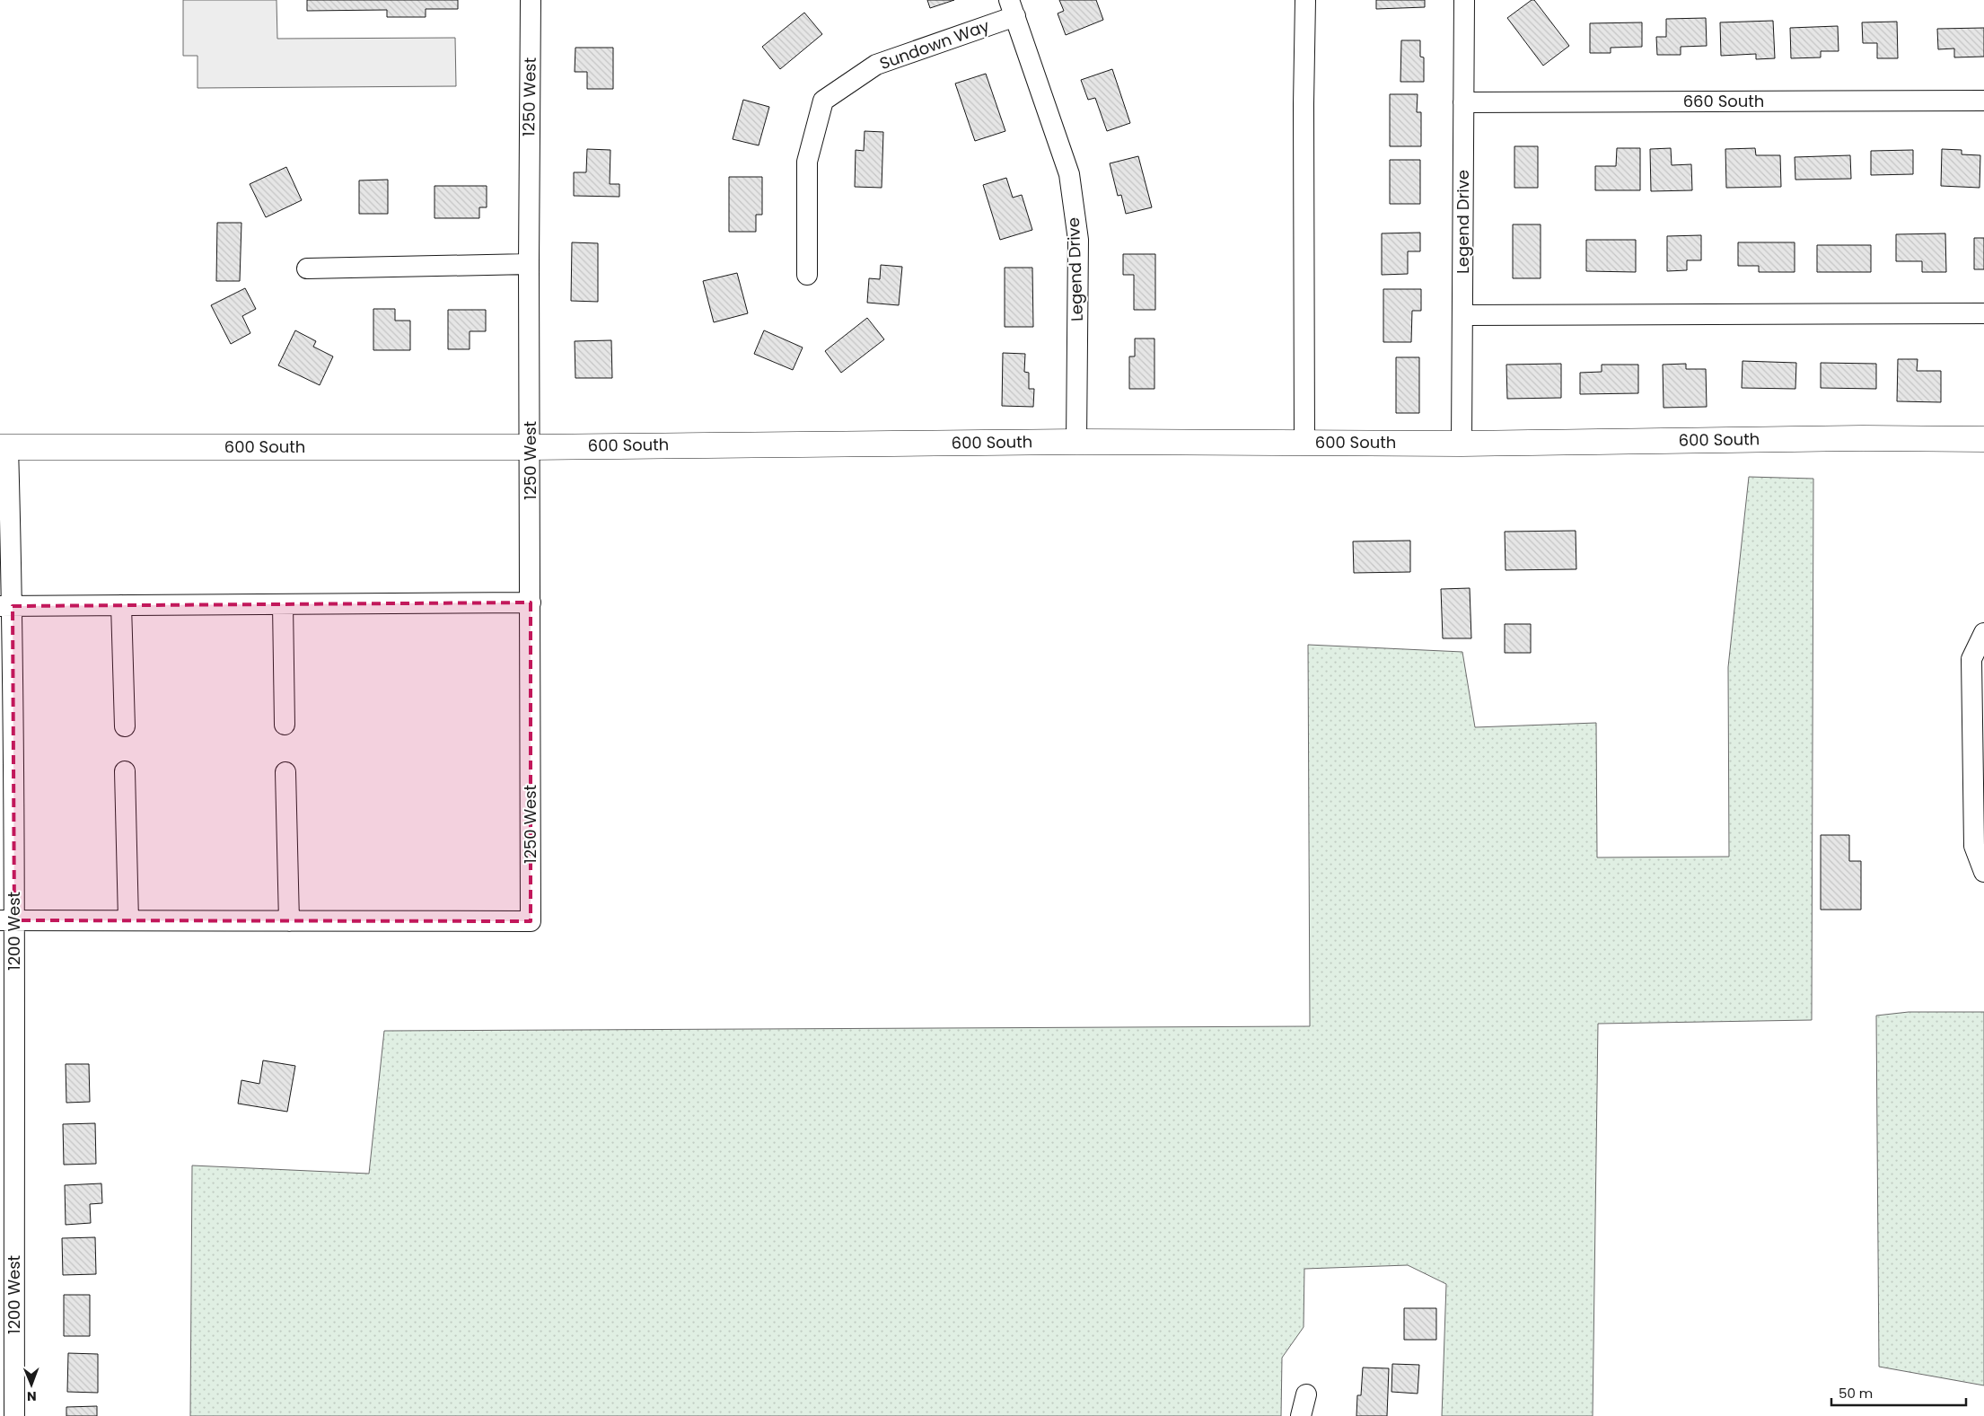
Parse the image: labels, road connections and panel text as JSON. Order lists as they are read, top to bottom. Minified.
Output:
{"streets":{"main road":["600 South"],"street":["Sundown Way","1250 West","660 South","Legend Drive","1200 West"]},"crossings":[["Sundown Way","Legend Drive"],["1250 West","600 South"],["660 South","Legend Drive"],["Legend Drive","600 South"],["600 South","1200 West"]],"scale_bar":"50 m","north":"bottom"}
